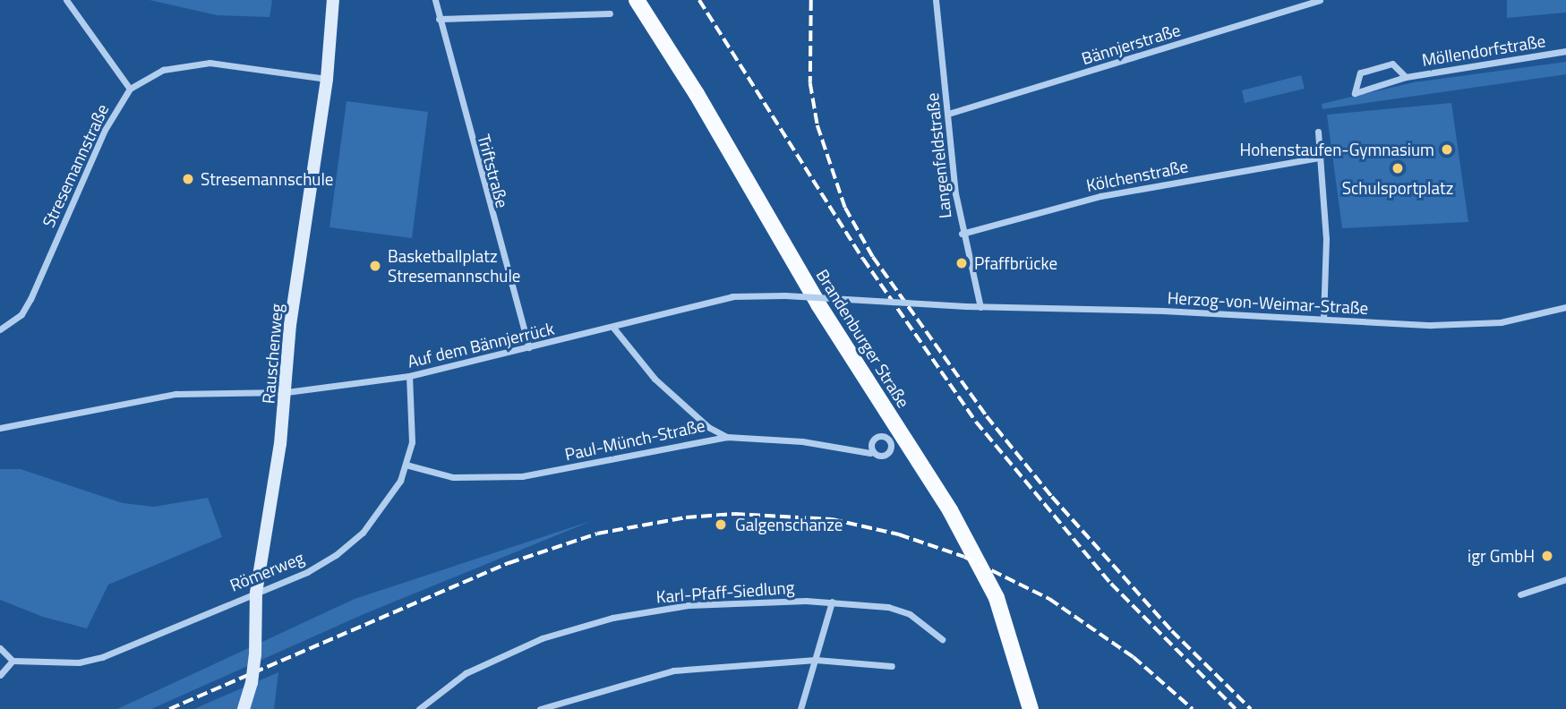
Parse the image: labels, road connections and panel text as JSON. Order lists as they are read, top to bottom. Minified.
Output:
{"streets":{"main road":["Brandenburger Straße"],"street":["Bännjerstraße","Möllendorfstraße","Langenfeldstraße","Stresemannstraße","Triftstraße","Kölchenstraße","Herzog-von-Weimar-Straße","Auf dem Bännjerrück","Rauschenweg","Paul-Münch-Straße","Römerweg","Karl-Pfaff-Siedlung"]},"crossings":[["Bännjerstraße","Langenfeldstraße"],["Langenfeldstraße","Kölchenstraße"],["Langenfeldstraße","Herzog-von-Weimar-Straße"],["Stresemannstraße","Rauschenweg"],["Triftstraße","Auf dem Bännjerrück"],["Herzog-von-Weimar-Straße","Auf dem Bännjerrück"],["Auf dem Bännjerrück","Rauschenweg"],["Auf dem Bännjerrück","Römerweg"],["Rauschenweg","Römerweg"],["Paul-Münch-Straße","Römerweg"]],"places":["Hohenstaufen-Gymnasium","Schulsportplatz","Stresemannschule","Pfaffbrücke","Basketballplatz Stresemannschule","Galgenschanze","igr GmbH"]}
